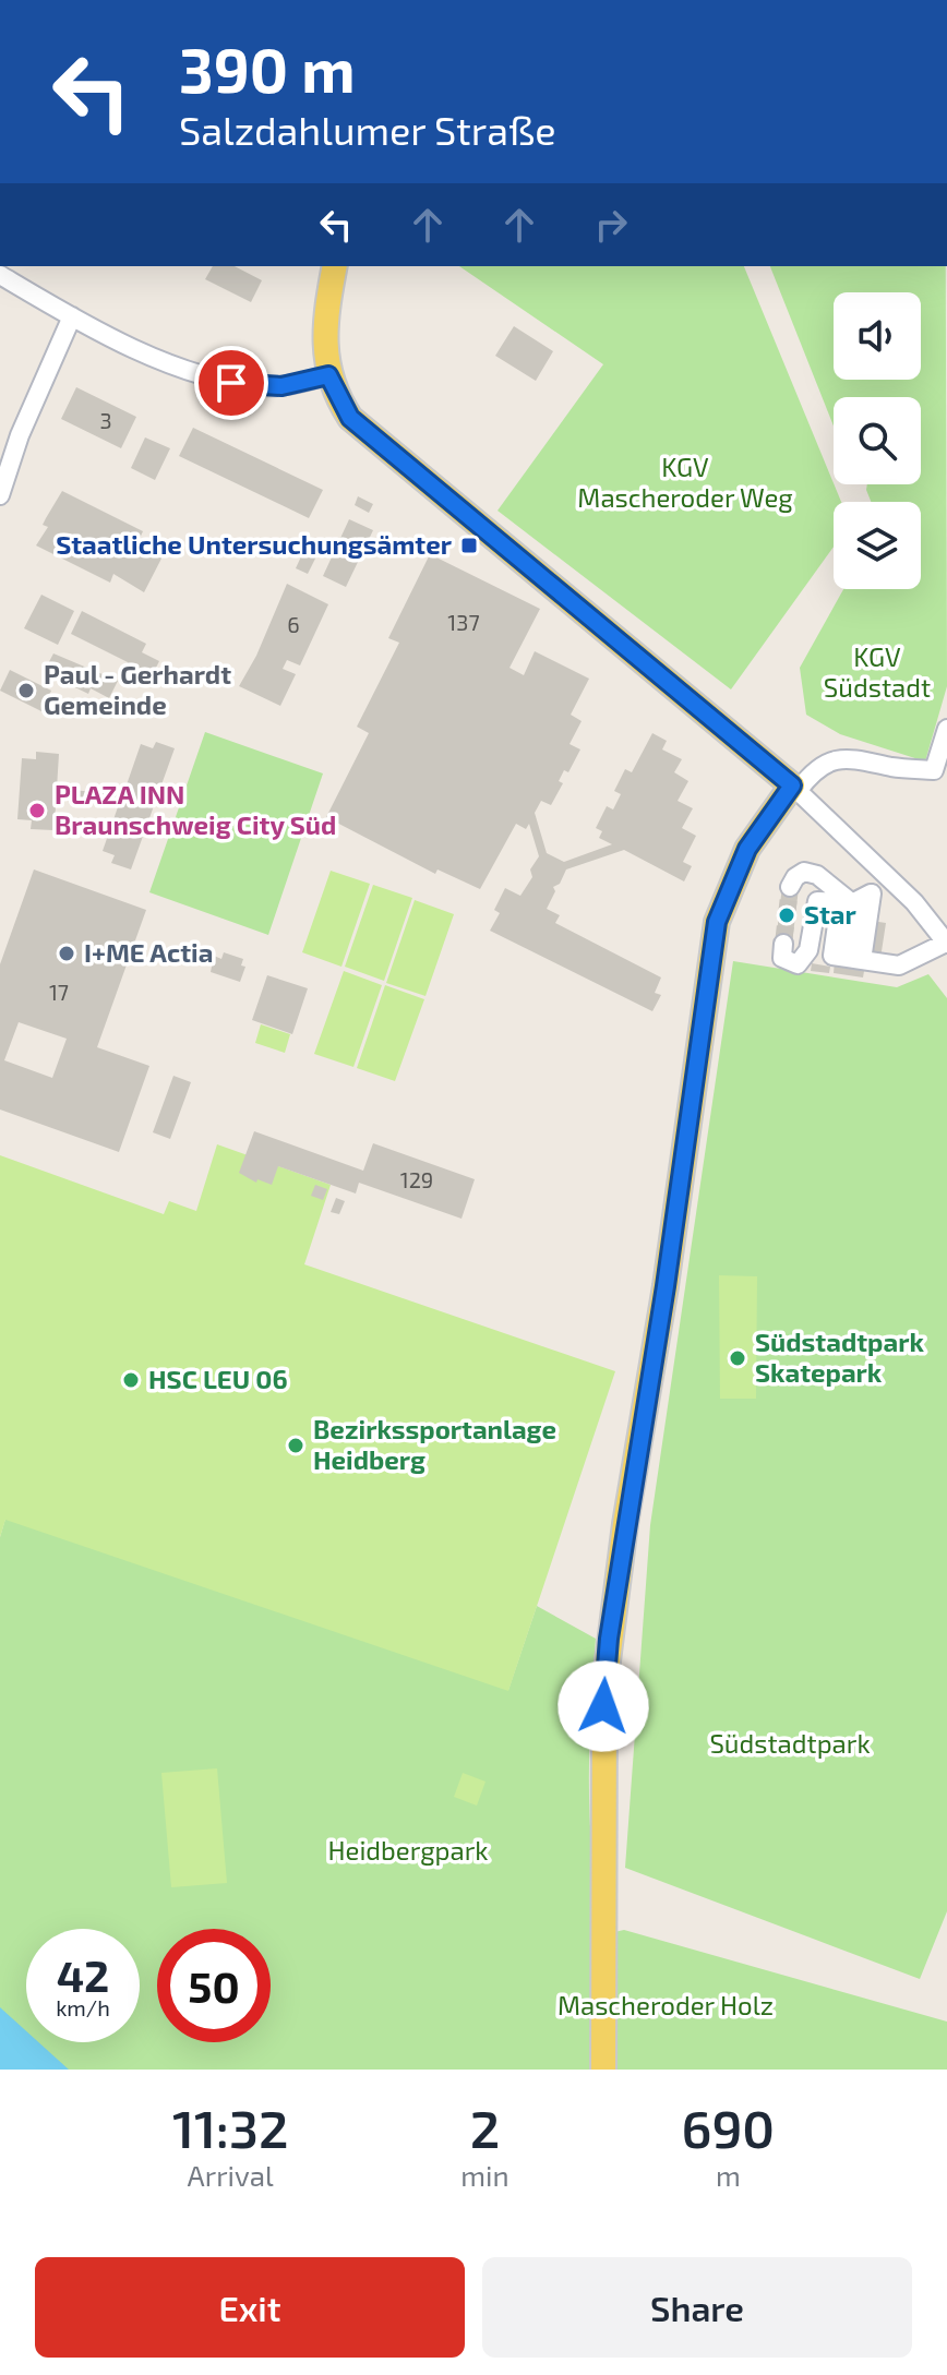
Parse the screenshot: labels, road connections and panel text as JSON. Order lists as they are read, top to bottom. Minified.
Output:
{"parks":["KGV Mascheroder Weg","KGV Südstadt","Südstadtpark","Heidbergpark","Mascheroder Holz"],"places":{"transit":["Staatliche Untersuchungsämter"],"other":["Paul - Gerhardt Gemeinde","PLAZA INN Braunschweig City Süd","Star","I+ME Actia","Südstadtpark Skatepark","HSC LEU 06","Bezirkssportanlage Heidberg"]},"house_numbers":["3","137","6","17","129"],"page":{"turn":["390 m","Salzdahlumer Straße"],"speed":"42 km/h","limit":"50","eta":["11:32","Arrival","2","min","690","m"],"buttons":["Exit","Share"]}}
